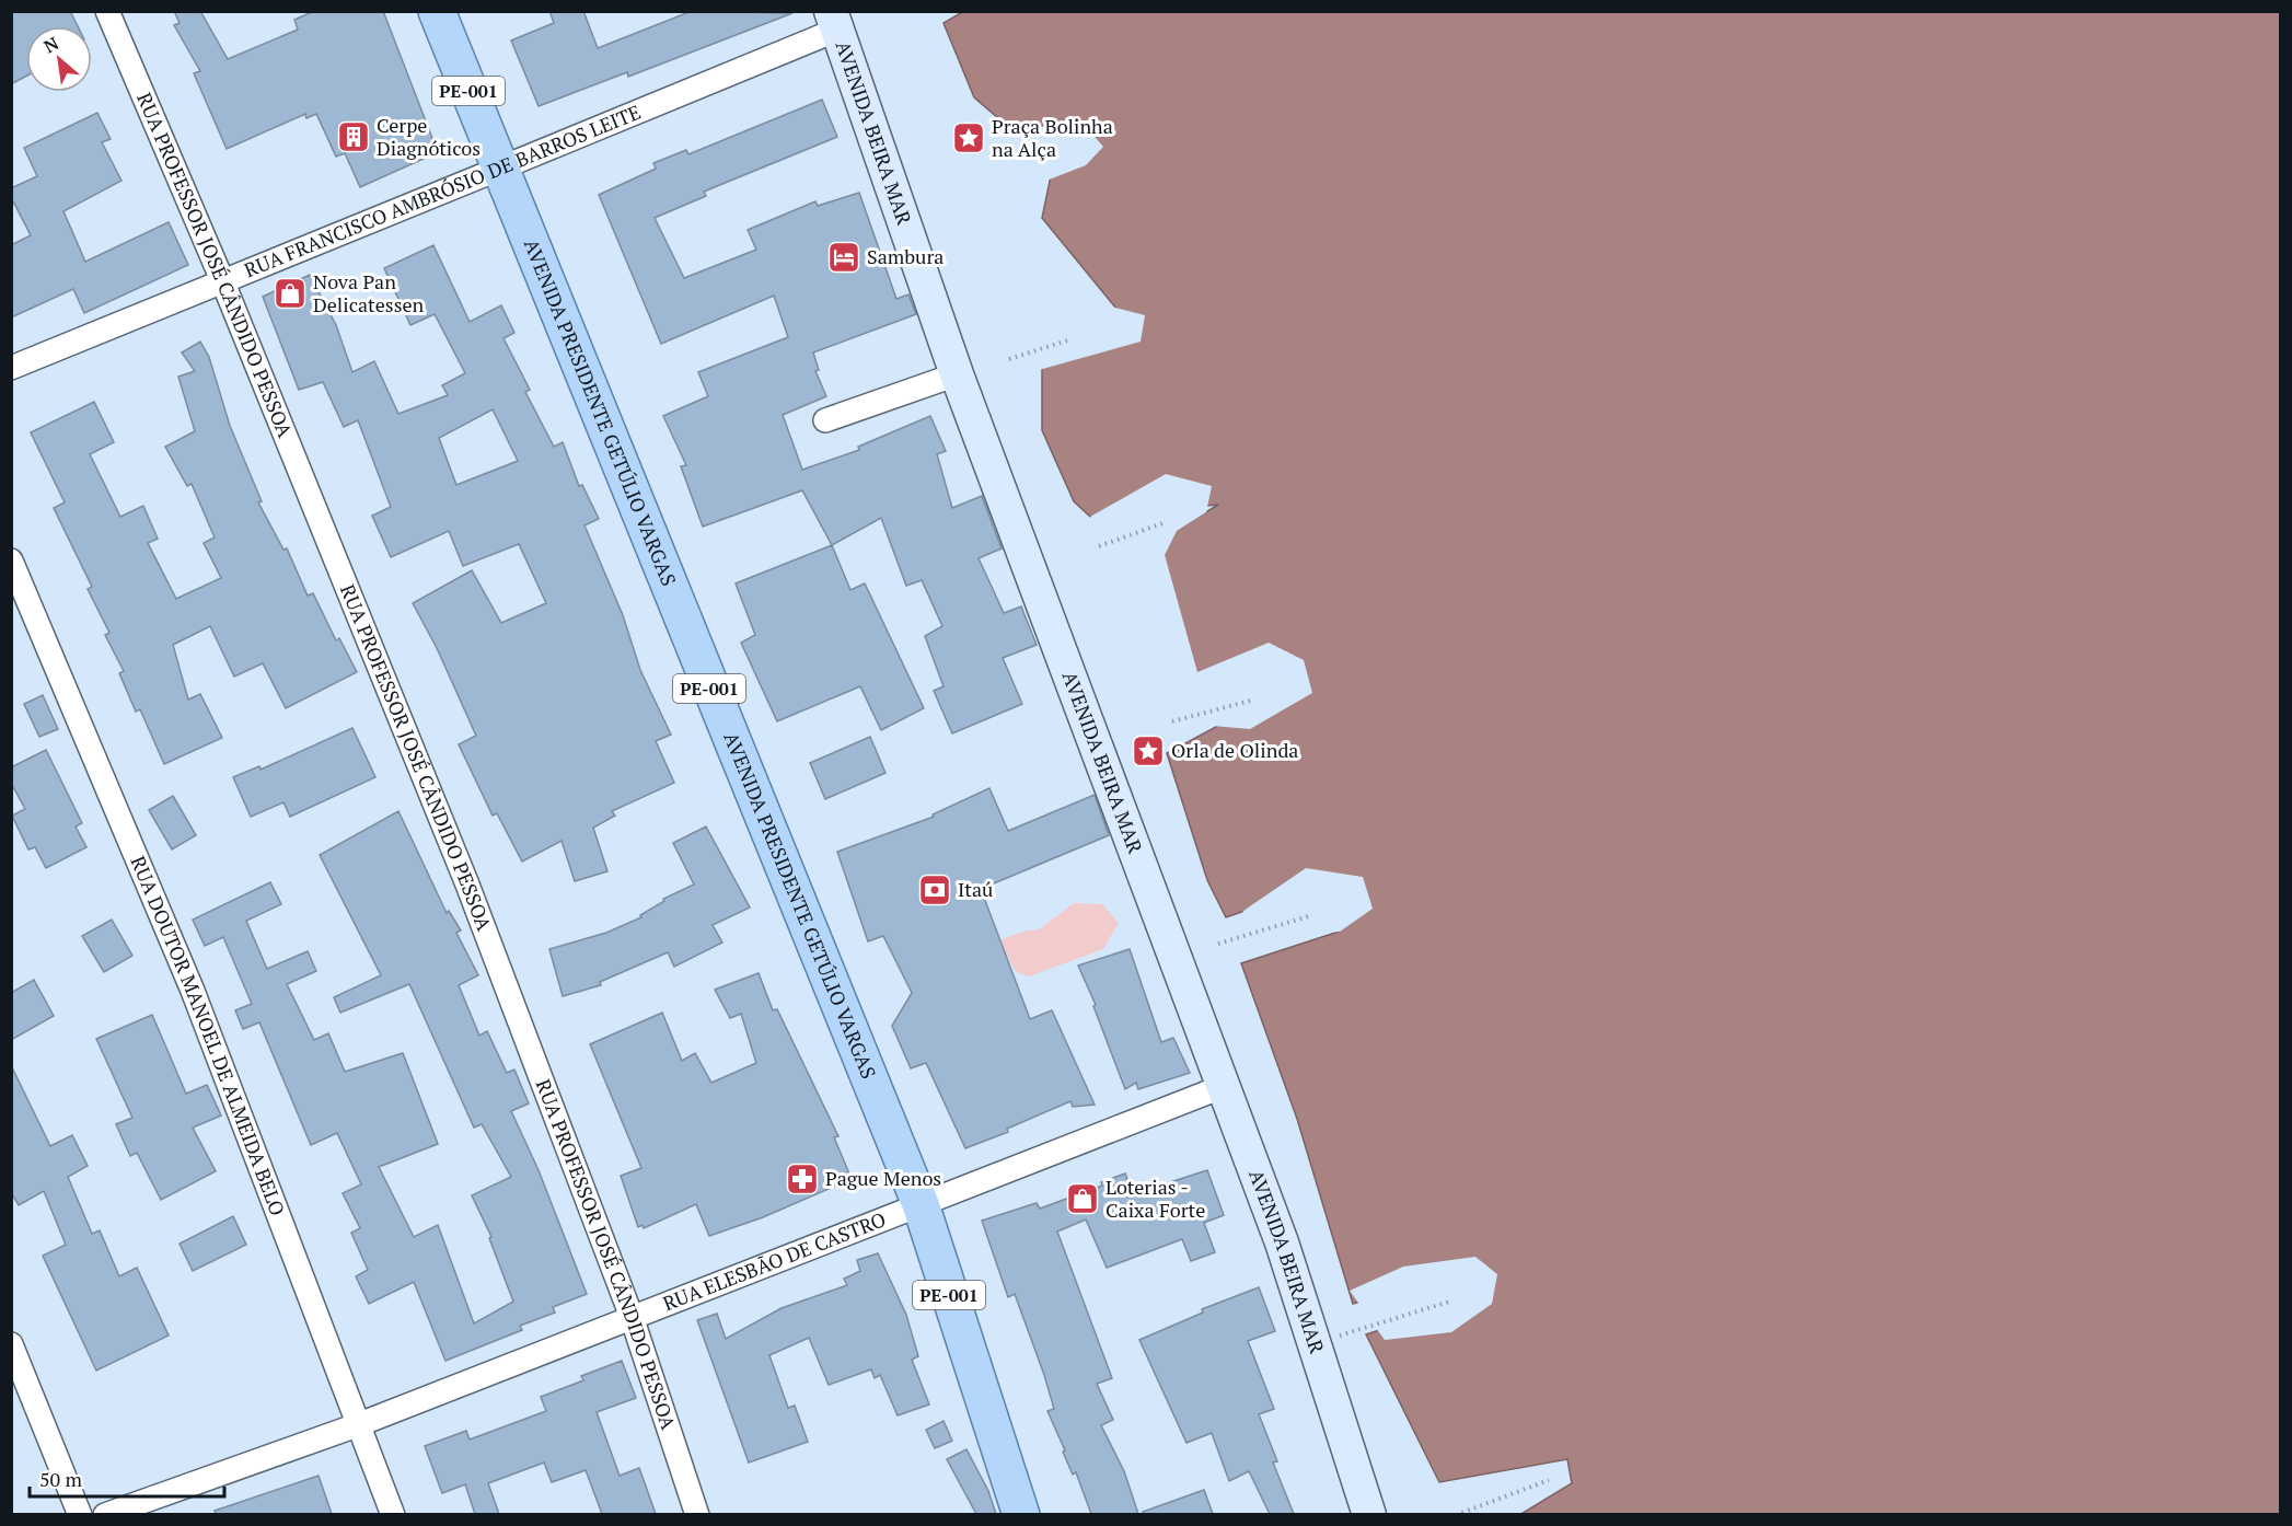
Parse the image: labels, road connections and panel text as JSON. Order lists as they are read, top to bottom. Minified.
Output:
{"streets":{"main road":["PE-001","AVENIDA BEIRA MAR","AVENIDA PRESIDENTE GETÚLIO VARGAS"],"street":["RUA FRANCISCO AMBRÓSIO DE BARROS LEITE","RUA PROFESSOR JOSÉ CÂNDIDO PESSOA","RUA DOUTOR MANOEL DE ALMEIDA BELO","RUA ELESBÃO DE CASTRO"]},"crossings":[["AVENIDA BEIRA MAR","RUA FRANCISCO AMBRÓSIO DE BARROS LEITE"],["AVENIDA BEIRA MAR","RUA ELESBÃO DE CASTRO"],["RUA FRANCISCO AMBRÓSIO DE BARROS LEITE","RUA PROFESSOR JOSÉ CÂNDIDO PESSOA"],["RUA FRANCISCO AMBRÓSIO DE BARROS LEITE","AVENIDA PRESIDENTE GETÚLIO VARGAS"],["RUA PROFESSOR JOSÉ CÂNDIDO PESSOA","RUA ELESBÃO DE CASTRO"],["AVENIDA PRESIDENTE GETÚLIO VARGAS","RUA ELESBÃO DE CASTRO"],["RUA DOUTOR MANOEL DE ALMEIDA BELO","RUA ELESBÃO DE CASTRO"]],"places":{"building":["Cerpe Diagnóticos"],"place":["Praça Bolinha na Alça","Orla de Olinda"],"hotel":["Sambura"],"shop":["Nova Pan Delicatessen","Loterias - Caixa Forte"],"bank":["Itaú"],"pharmacy":["Pague Menos"]},"scale_bar":"50 m","north":"top left"}
